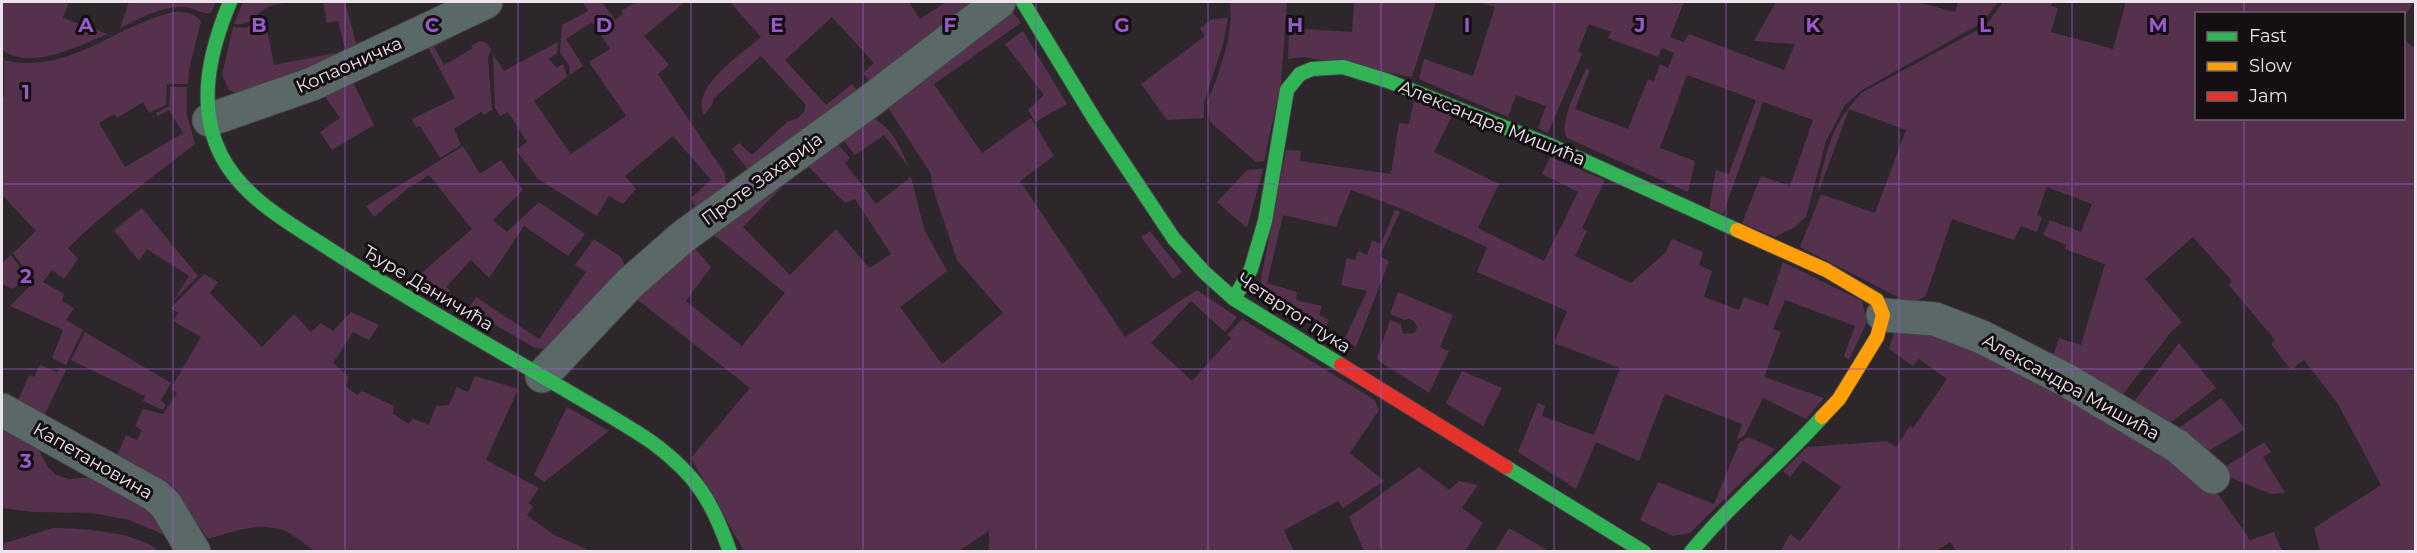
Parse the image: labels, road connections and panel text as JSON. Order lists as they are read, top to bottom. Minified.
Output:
{"streets":{"street":["Копаоничка","Александра Мишића","Проте Захарија","Ђуре Даничића","Четвртог пука","Капетановина"]},"crossings":[["Копаоничка","Ђуре Даничића"],["Александра Мишића","Четвртог пука"],["Проте Захарија","Ђуре Даничића"]],"legend":["Fast","Slow","Jam"],"grid":{"columns":["A","B","C","D","E","F","G","H","I","J","K","L","M"],"rows":["1","2","3"]}}
